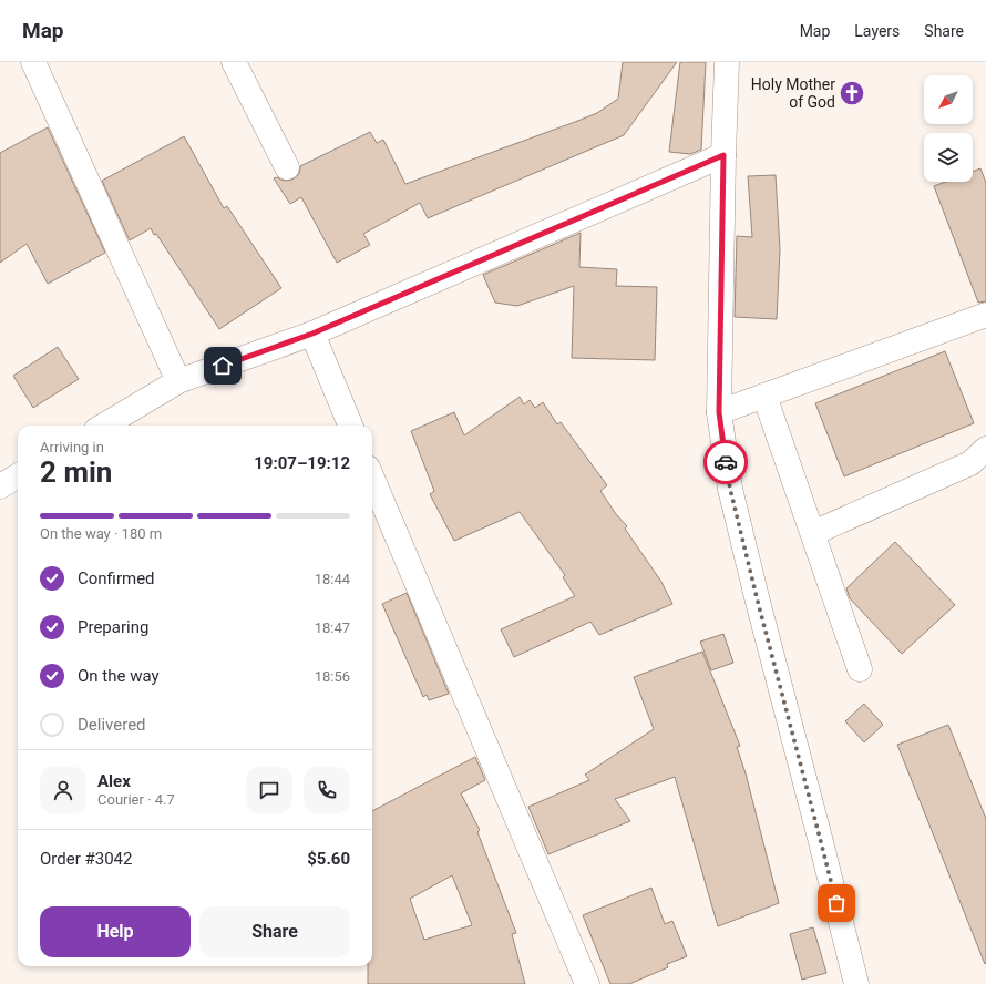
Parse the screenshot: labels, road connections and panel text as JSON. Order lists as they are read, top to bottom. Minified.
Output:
{"places":{"church":["Holy Mother of God"]},"north":"bottom left","page":{"header":"Map","nav":["Map","Layers","Share"],"heading":["2 min","Arriving in","19:07–19:12"],"panel":["Alex","Courier · 4.7","Order #3042","$5.60"],"bar":"On the way · 180 m","list":[["Confirmed","18:44"],["Preparing","18:47"],["On the way","18:56"],"Delivered"],"buttons":["Help","Share"]}}
